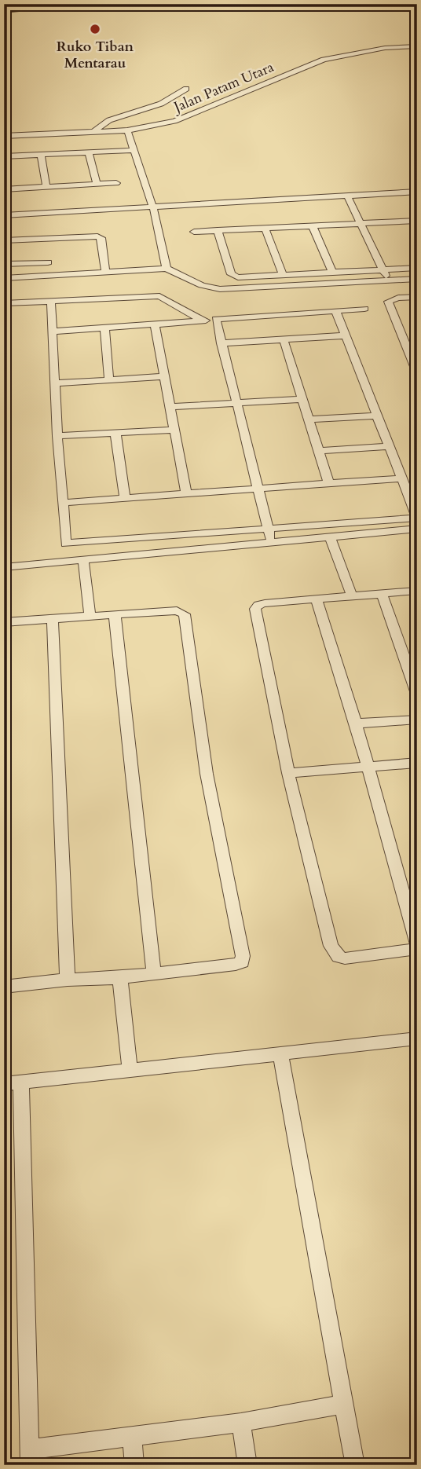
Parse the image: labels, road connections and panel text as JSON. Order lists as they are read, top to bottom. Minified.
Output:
{"streets":{"street":["Jalan Patam Utara"]},"places":["Ruko Tiban Mentarau"]}
